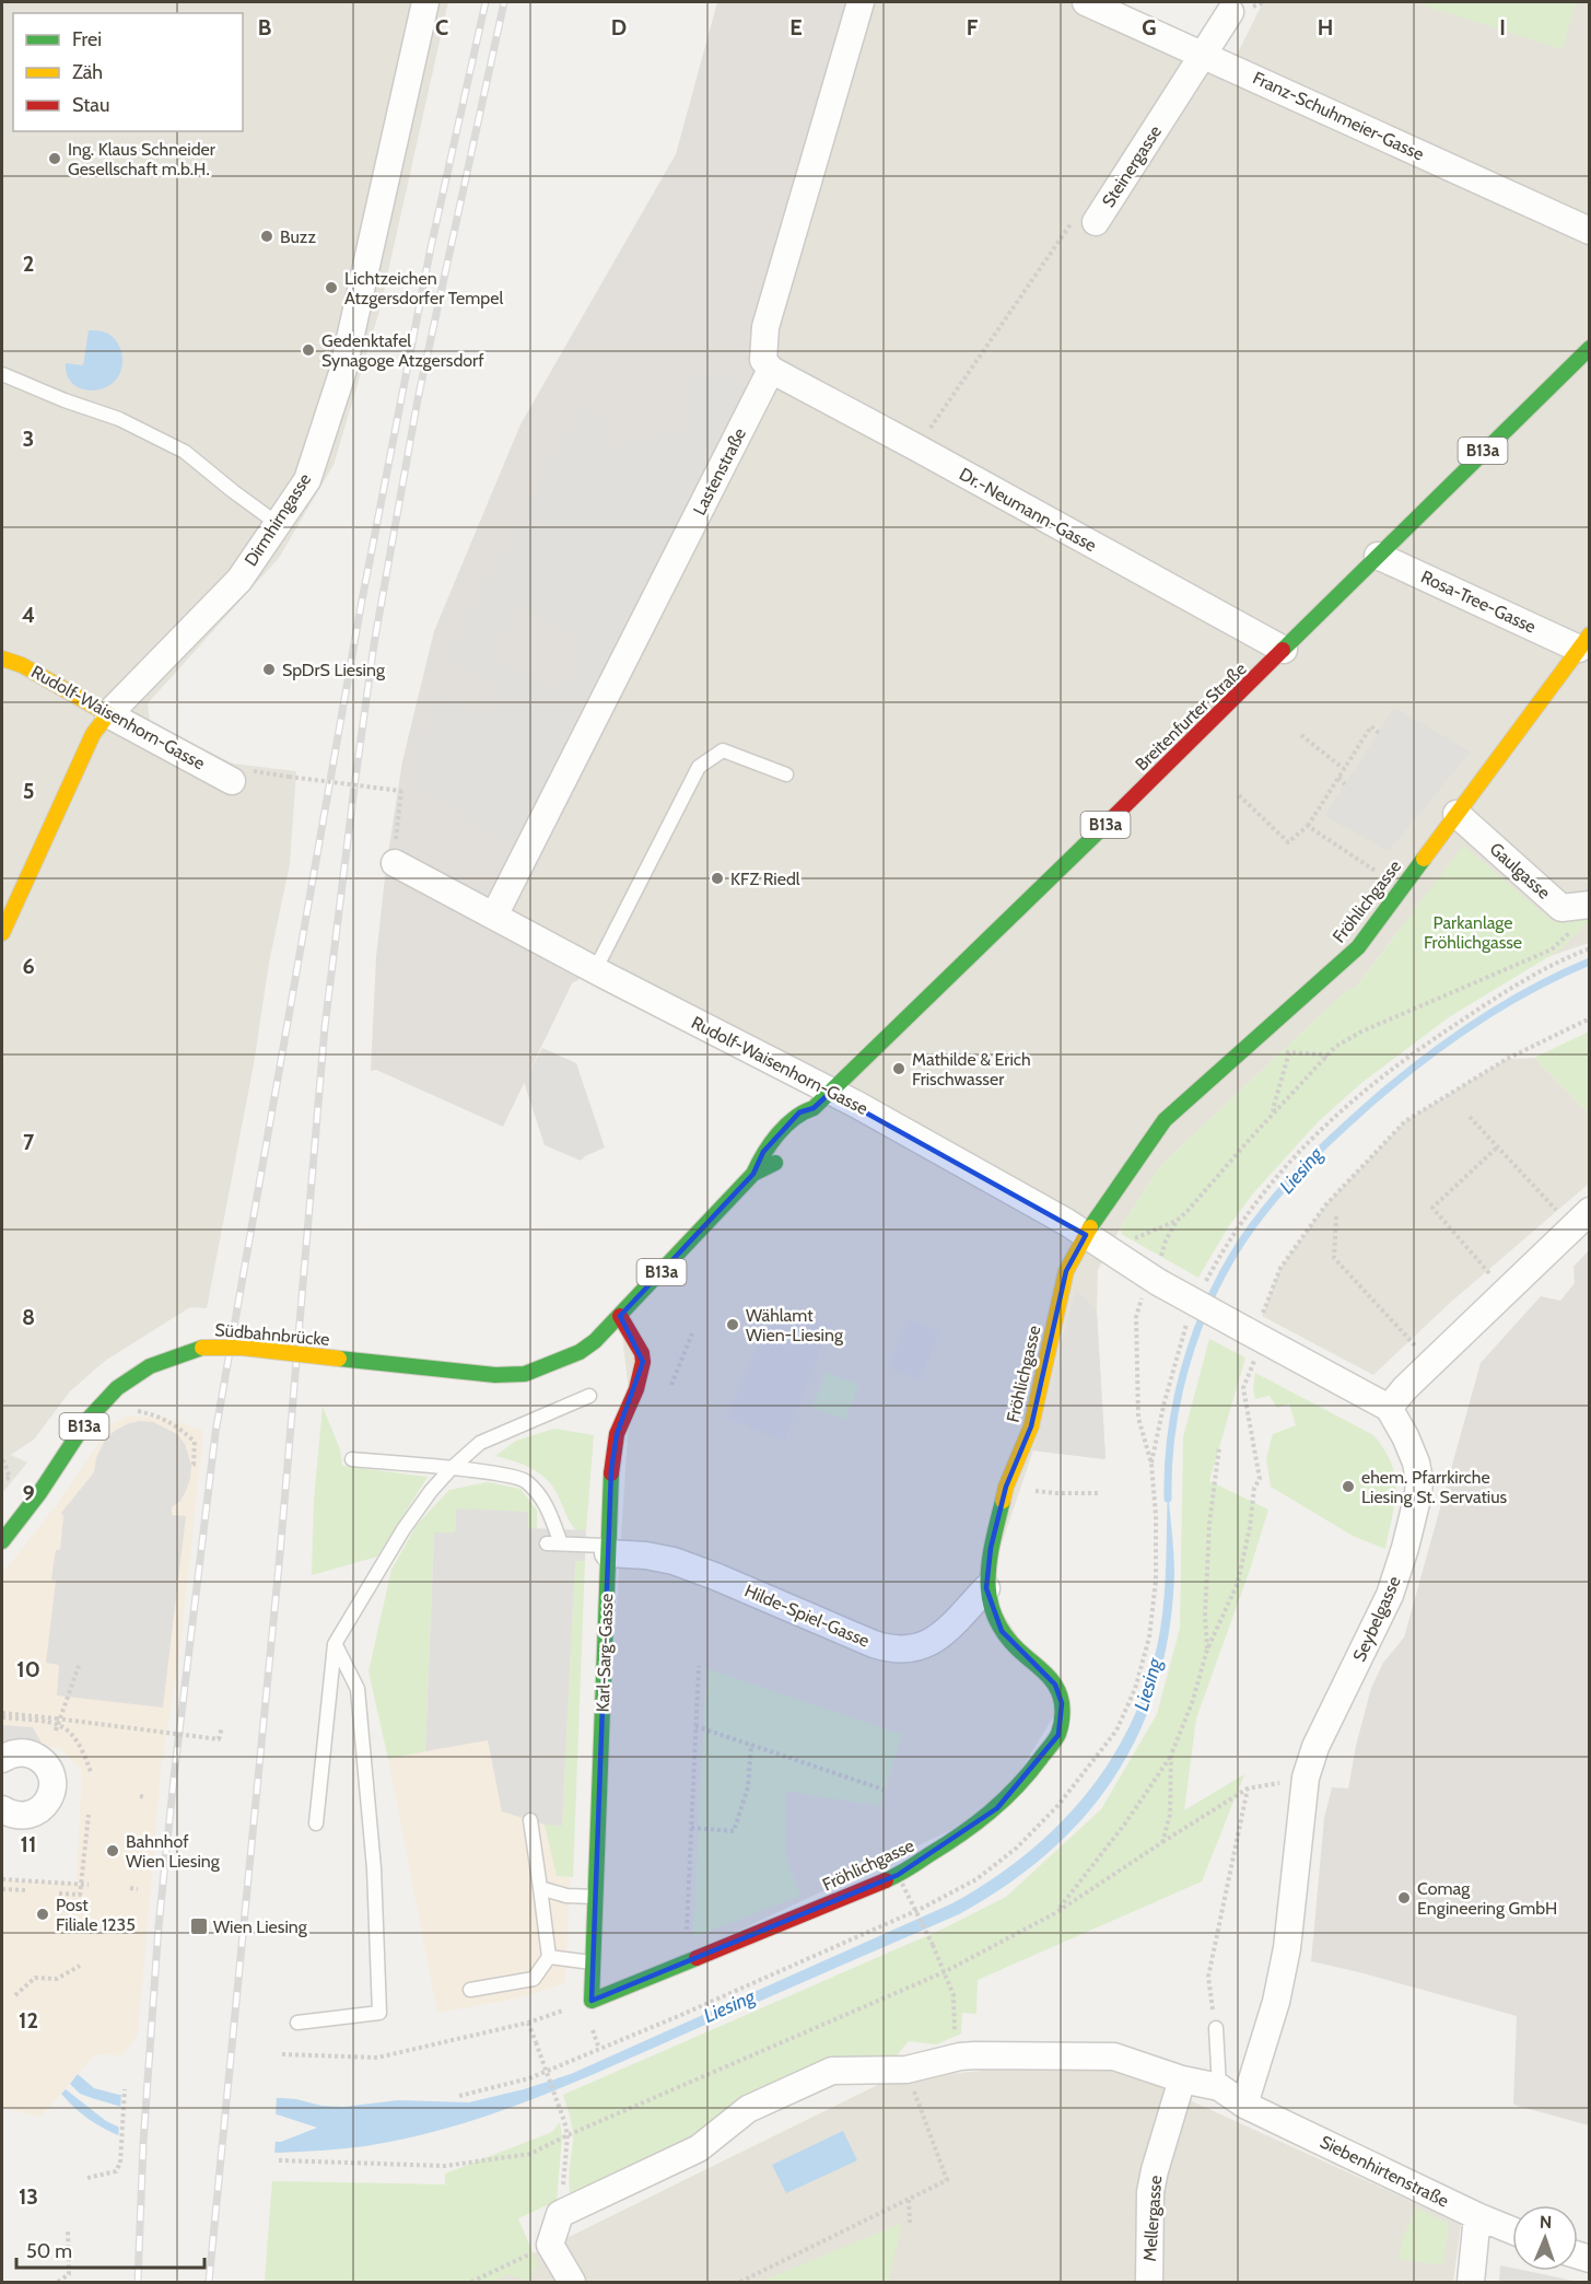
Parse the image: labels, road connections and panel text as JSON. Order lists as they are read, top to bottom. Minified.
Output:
{"streets":{"street":["Franz-Schuhmeier-Gasse","Steinergasse","B13a","Lastenstraße","Dr.-Neumann-Gasse","Dirmhirngasse","Rosa-Tree-Gasse","Breitenfurter Straße","Rudolf-Waisenhorn-Gasse","Gaulgasse","Fröhlichgasse","Südbahnbrücke","Hilde-Spiel-Gasse","Seybelgasse","Karl-Sarg-Gasse","Siebenhirtenstraße","Mellergasse"]},"crossings":[["Franz-Schuhmeier-Gasse","Steinergasse"],["Lastenstraße","Dr.-Neumann-Gasse"],["Lastenstraße","Rudolf-Waisenhorn-Gasse"],["Dr.-Neumann-Gasse","Breitenfurter Straße"],["Dirmhirngasse","Rudolf-Waisenhorn-Gasse"],["Rosa-Tree-Gasse","Breitenfurter Straße"],["Rosa-Tree-Gasse","Fröhlichgasse"],["Breitenfurter Straße","Rudolf-Waisenhorn-Gasse"],["Breitenfurter Straße","Südbahnbrücke"],["Breitenfurter Straße","Karl-Sarg-Gasse"],["Rudolf-Waisenhorn-Gasse","Fröhlichgasse"],["Gaulgasse","Fröhlichgasse"],["Fröhlichgasse","Hilde-Spiel-Gasse"],["Fröhlichgasse","Karl-Sarg-Gasse"],["Hilde-Spiel-Gasse","Karl-Sarg-Gasse"],["Seybelgasse","Siebenhirtenstraße"]],"water":["Liesing"],"parks":["Parkanlage Fröhlichgasse"],"places":{"other":["Ing. Klaus Schneider Gesellschaft m.b.H.","Buzz","Lichtzeichen Atzgersdorfer Tempel","Gedenktafel Synagoge Atzgersdorf","SpDrS Liesing","KFZ Riedl","Mathilde & Erich Frischwasser","Wählamt Wien-Liesing","ehem. Pfarrkirche Liesing St. Servatius","Bahnhof Wien Liesing","Comag Engineering GmbH","Post Filiale 1235"],"transit":["Wien Liesing"]},"legend":["Frei","Zäh","Stau"],"scale_bar":"50 m","north":"top","grid":{"columns":["B","C","D","E","F","G","H","I"],"rows":["2","3","4","5","6","7","8","9","10","11","12","13"]}}
